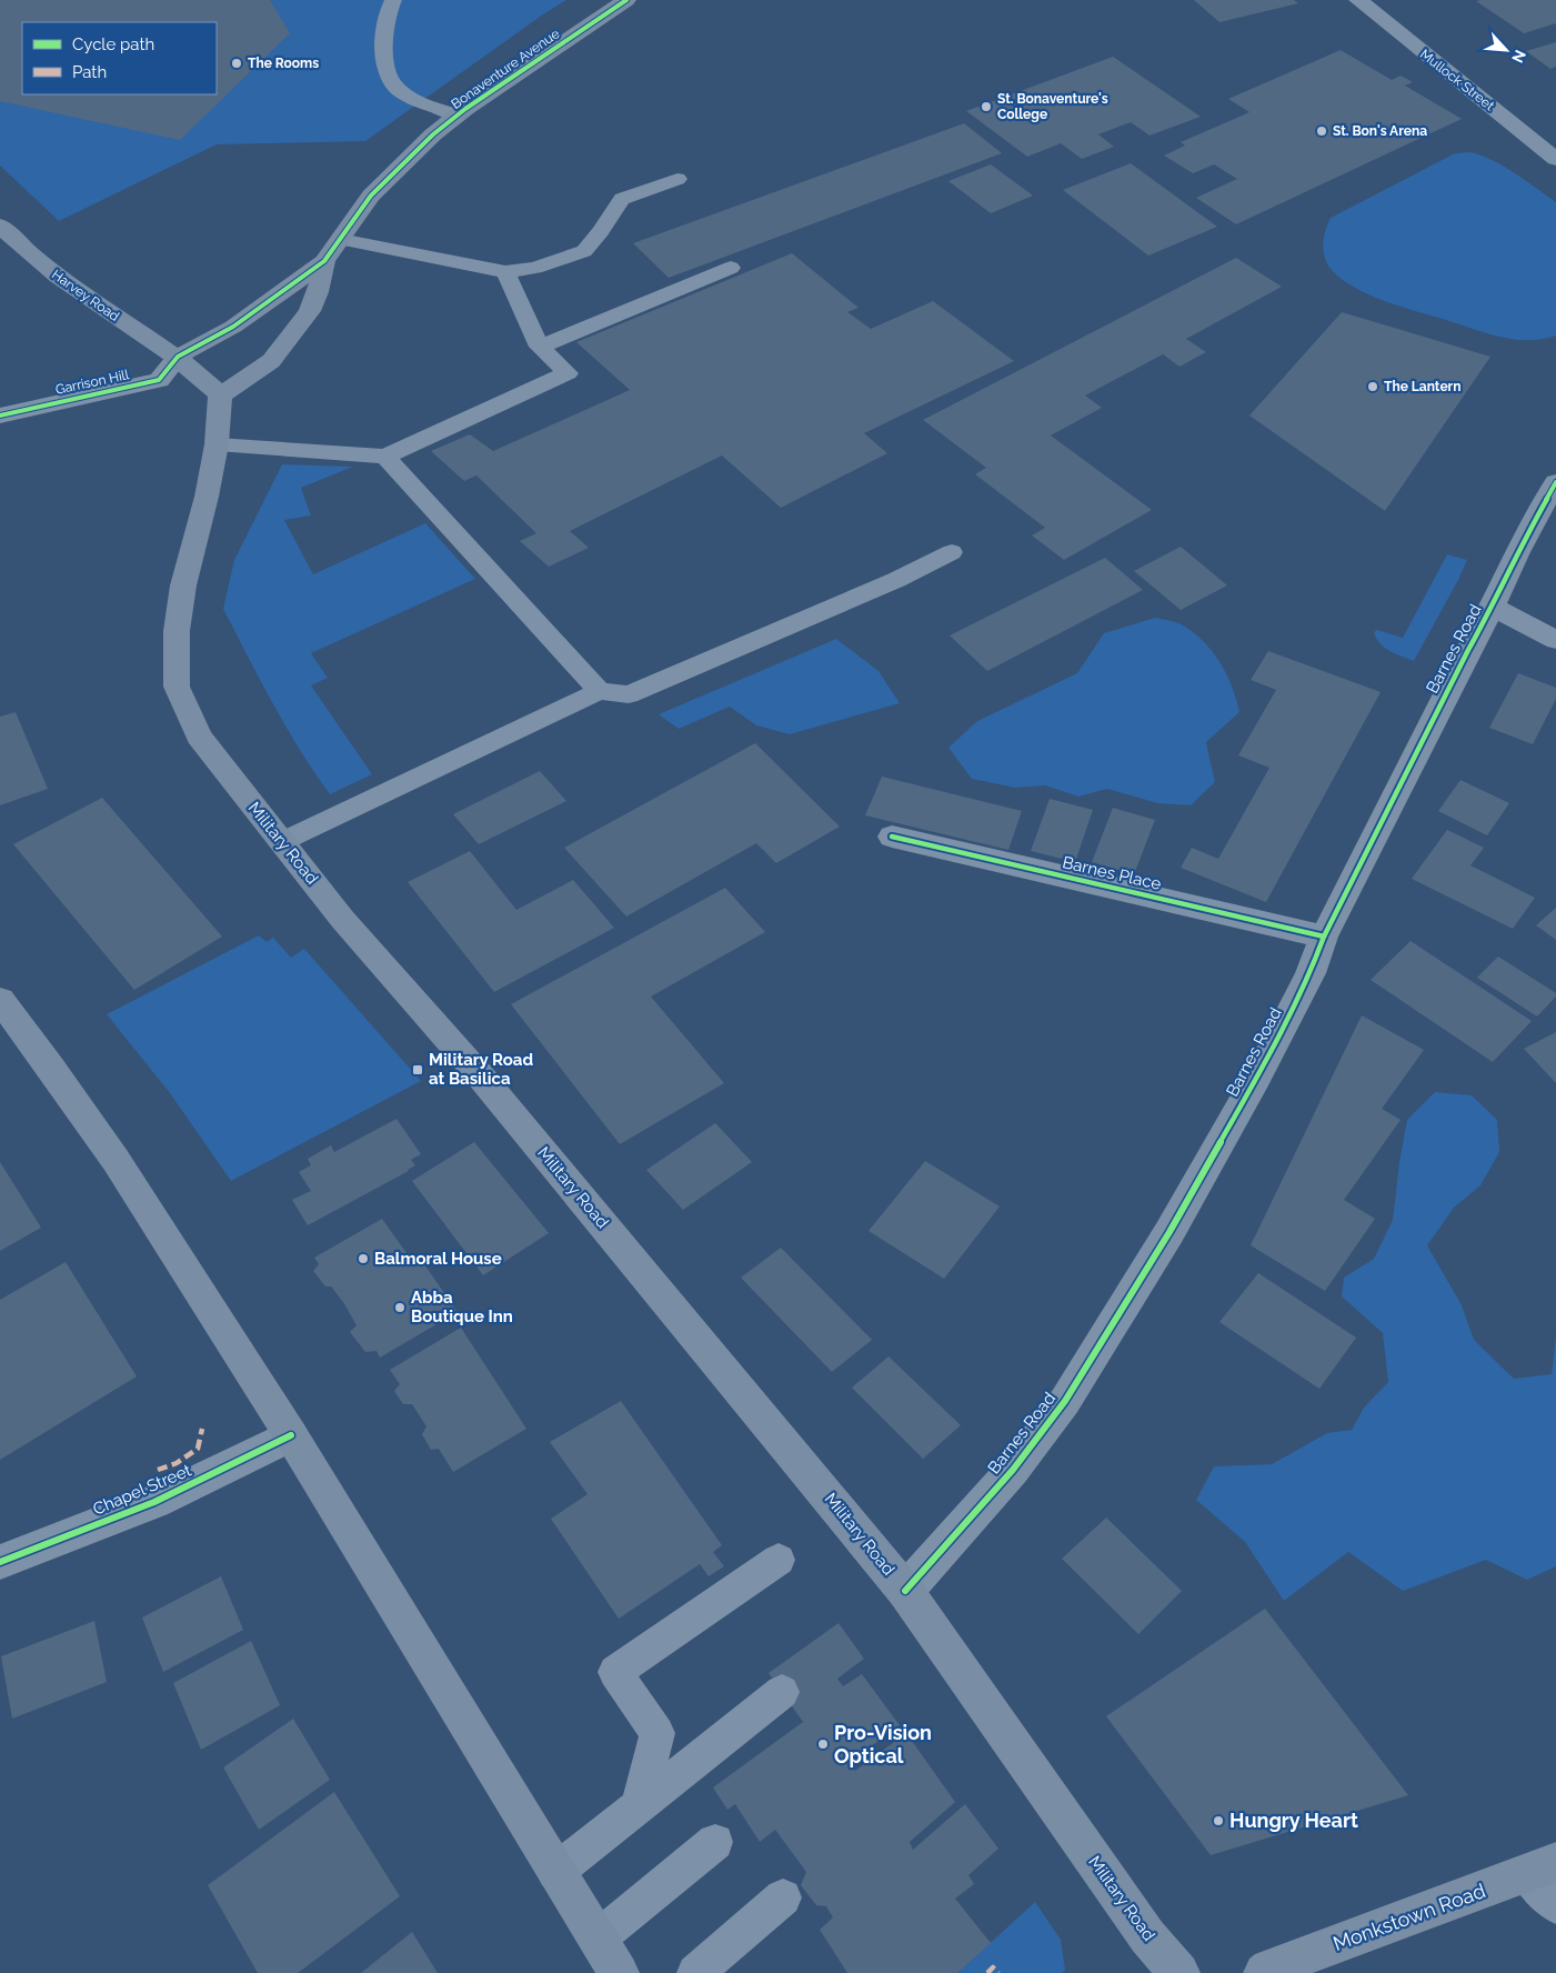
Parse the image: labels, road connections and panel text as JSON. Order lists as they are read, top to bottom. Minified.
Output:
{"streets":{"main road":["Bonaventure Avenue","Harvey Road","Military Road","Monkstown Road"],"street":["Mullock Street","Garrison Hill","Barnes Road","Barnes Place","Chapel Street"]},"crossings":[["Bonaventure Avenue","Harvey Road"],["Bonaventure Avenue","Garrison Hill"],["Bonaventure Avenue","Military Road"],["Harvey Road","Garrison Hill"],["Barnes Road","Military Road"],["Barnes Road","Barnes Place"]],"places":{"other":["The Rooms","St. Bonaventure's College","St. Bon's Arena","The Lantern","Balmoral House","Abba Boutique Inn","Pro-Vision Optical","Hungry Heart"],"transit":["Military Road at Basilica"]},"legend":["Cycle path","Path"],"north":"bottom right"}
